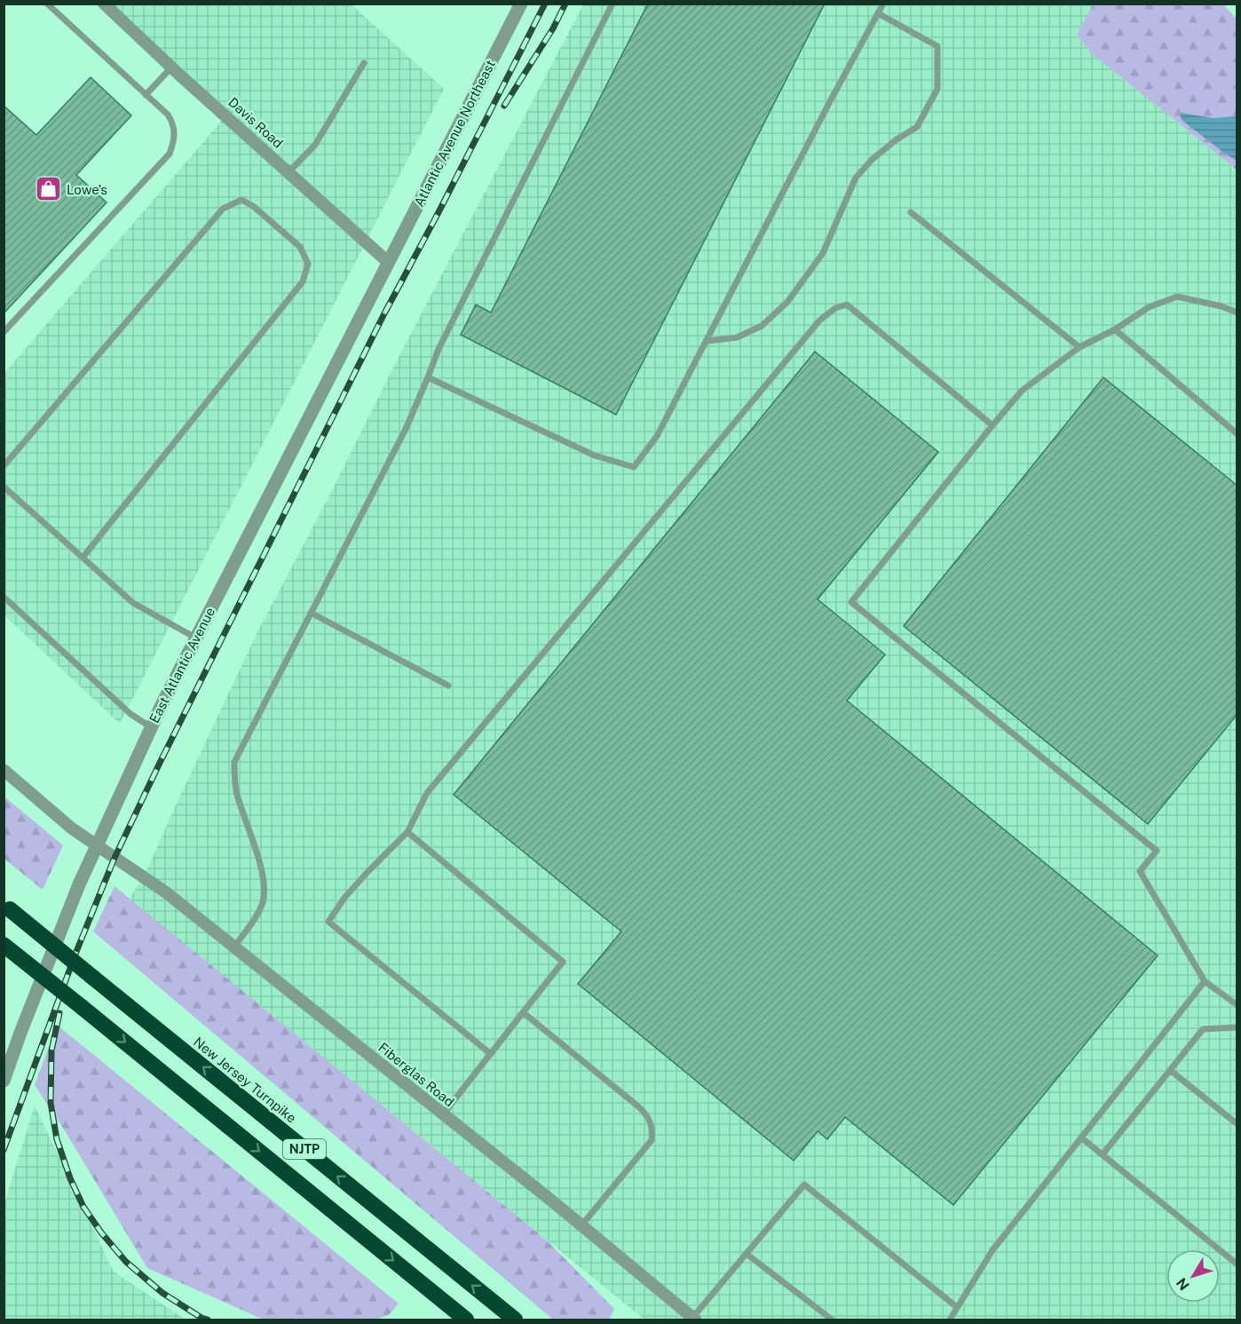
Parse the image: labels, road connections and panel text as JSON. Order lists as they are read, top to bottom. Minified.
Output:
{"streets":{"highway":["New Jersey Turnpike","NJTP"],"street":["Davis Road","Atlantic Avenue Northeast","East Atlantic Avenue","Fiberglas Road"]},"crossings":[["Davis Road","Atlantic Avenue Northeast"],["Davis Road","East Atlantic Avenue"],["Atlantic Avenue Northeast","East Atlantic Avenue"],["East Atlantic Avenue","Fiberglas Road"]],"places":{"shop":["Lowe's"]},"north":"bottom left"}
